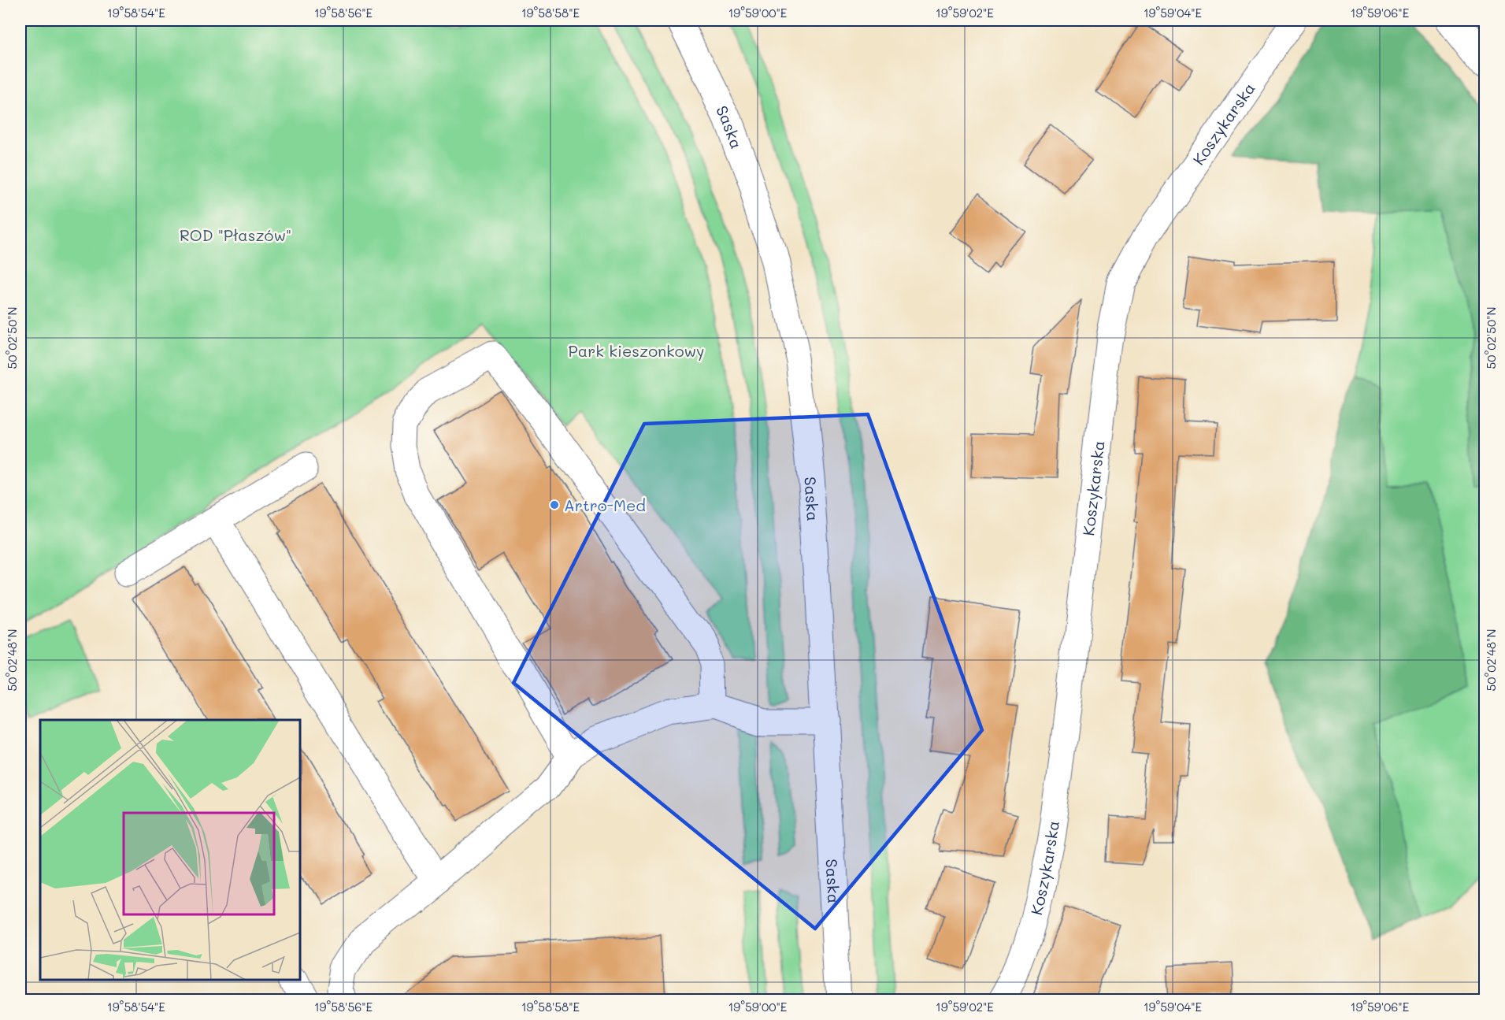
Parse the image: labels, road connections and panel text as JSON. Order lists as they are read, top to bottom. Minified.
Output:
{"streets":{"street":["Koszykarska","Saska"]},"parks":["ROD \"Płaszów\"","Park kieszonkowy"],"places":["Artro-Med"],"coordinates":["19°58'54\"E","19°58'56\"E","19°58'58\"E","19°59'00\"E","19°59'02\"E","19°59'04\"E","19°59'06\"E","50°02'50\"N","50°02'48\"N"]}
